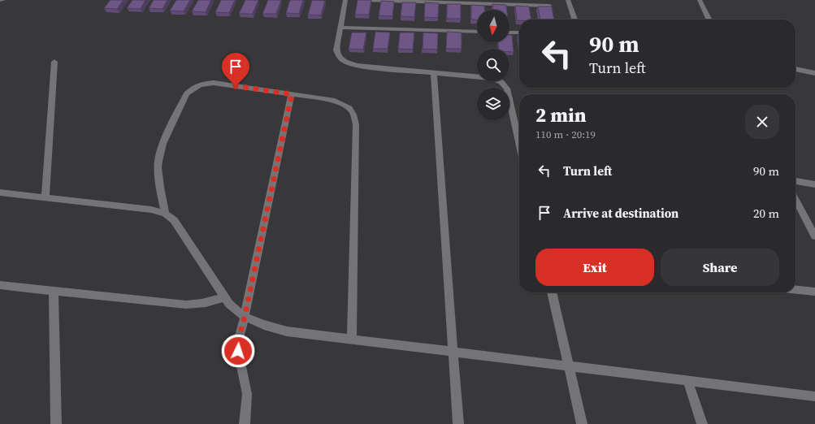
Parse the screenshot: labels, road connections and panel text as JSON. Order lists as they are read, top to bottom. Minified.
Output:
{"north":"bottom","page":{"turn":["90 m","Turn left"],"heading":["2 min","110 m · 20:19"],"list":[{"name":"Turn left","value":"90 m"},{"name":"Arrive at destination","value":"20 m"}],"buttons":["Exit","Share"]}}
